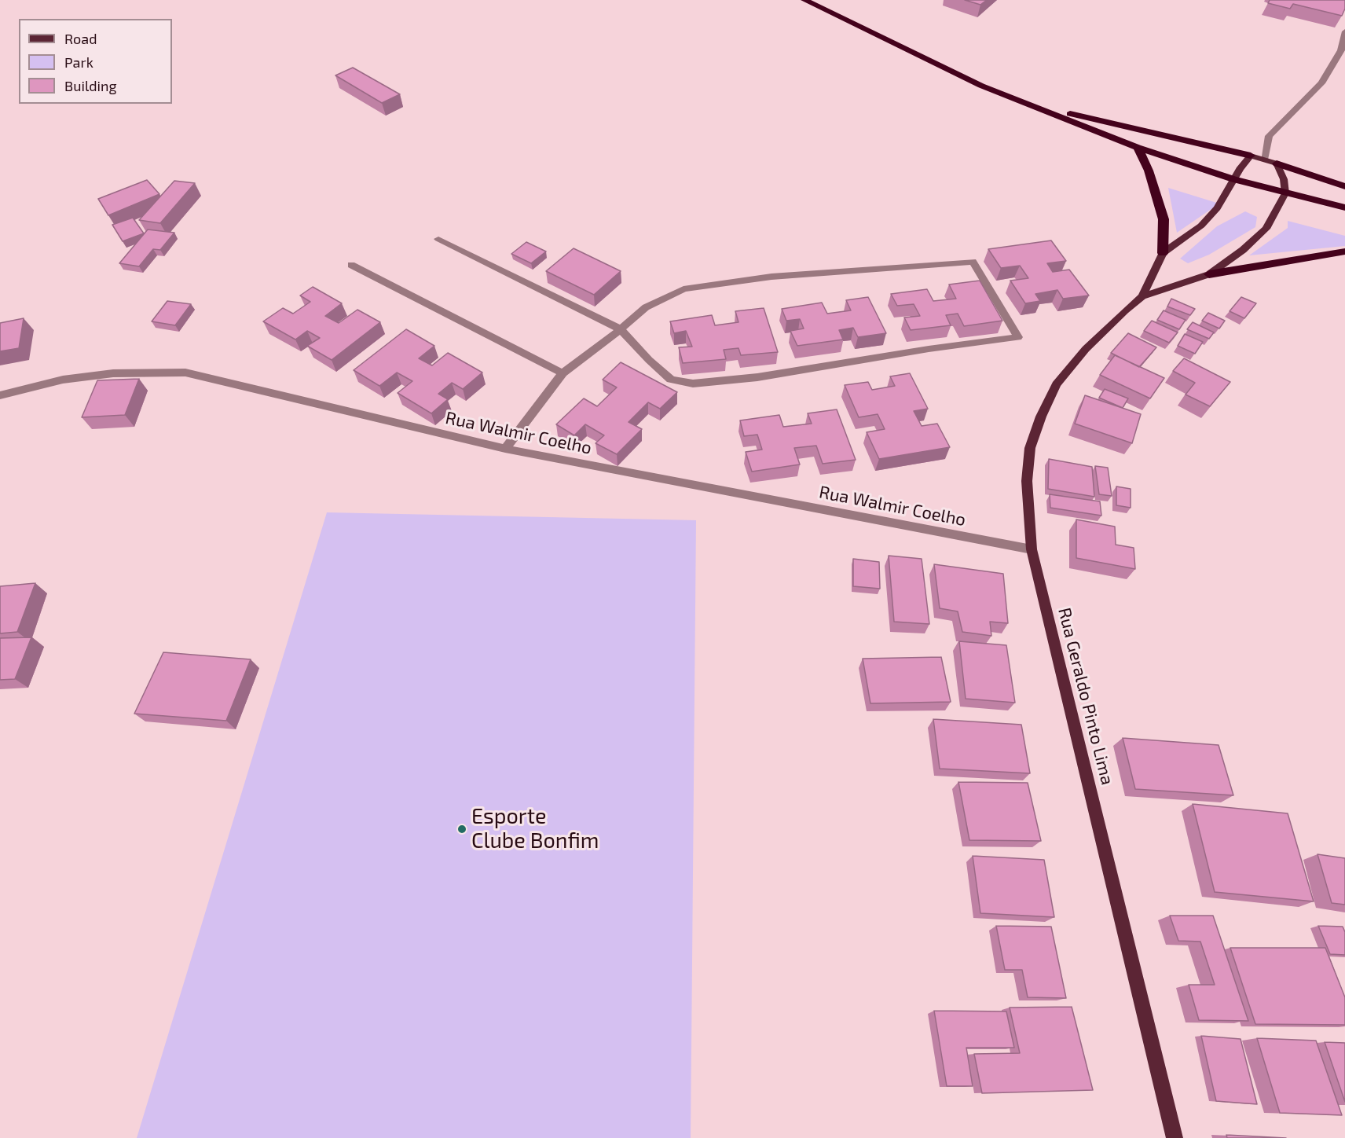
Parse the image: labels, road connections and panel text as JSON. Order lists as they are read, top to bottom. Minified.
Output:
{"streets":{"main road":["Rua Geraldo Pinto Lima"],"street":["Rua Walmir Coelho"]},"crossings":[["Rua Walmir Coelho","Rua Geraldo Pinto Lima"]],"places":["Esporte Clube Bonfim"],"legend":["Road","Park","Building"]}
